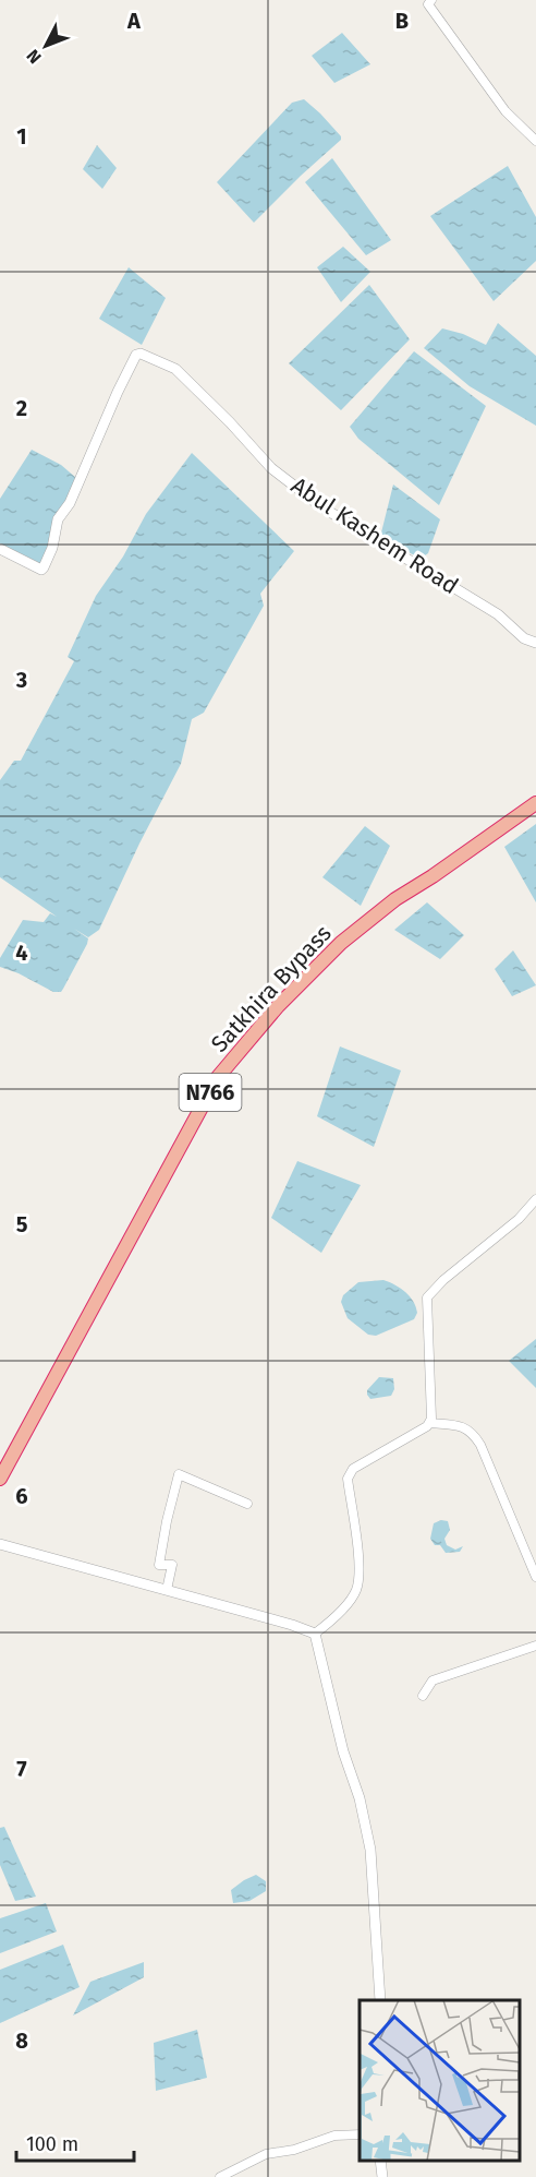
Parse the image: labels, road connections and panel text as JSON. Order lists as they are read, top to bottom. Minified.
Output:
{"streets":{"highway":["Satkhira Bypass","N766"],"street":["Abul Kashem Road"]},"scale_bar":"100 m","north":"bottom left","grid":{"columns":["A","B"],"rows":["1","2","3","4","5","6","7","8"]}}
